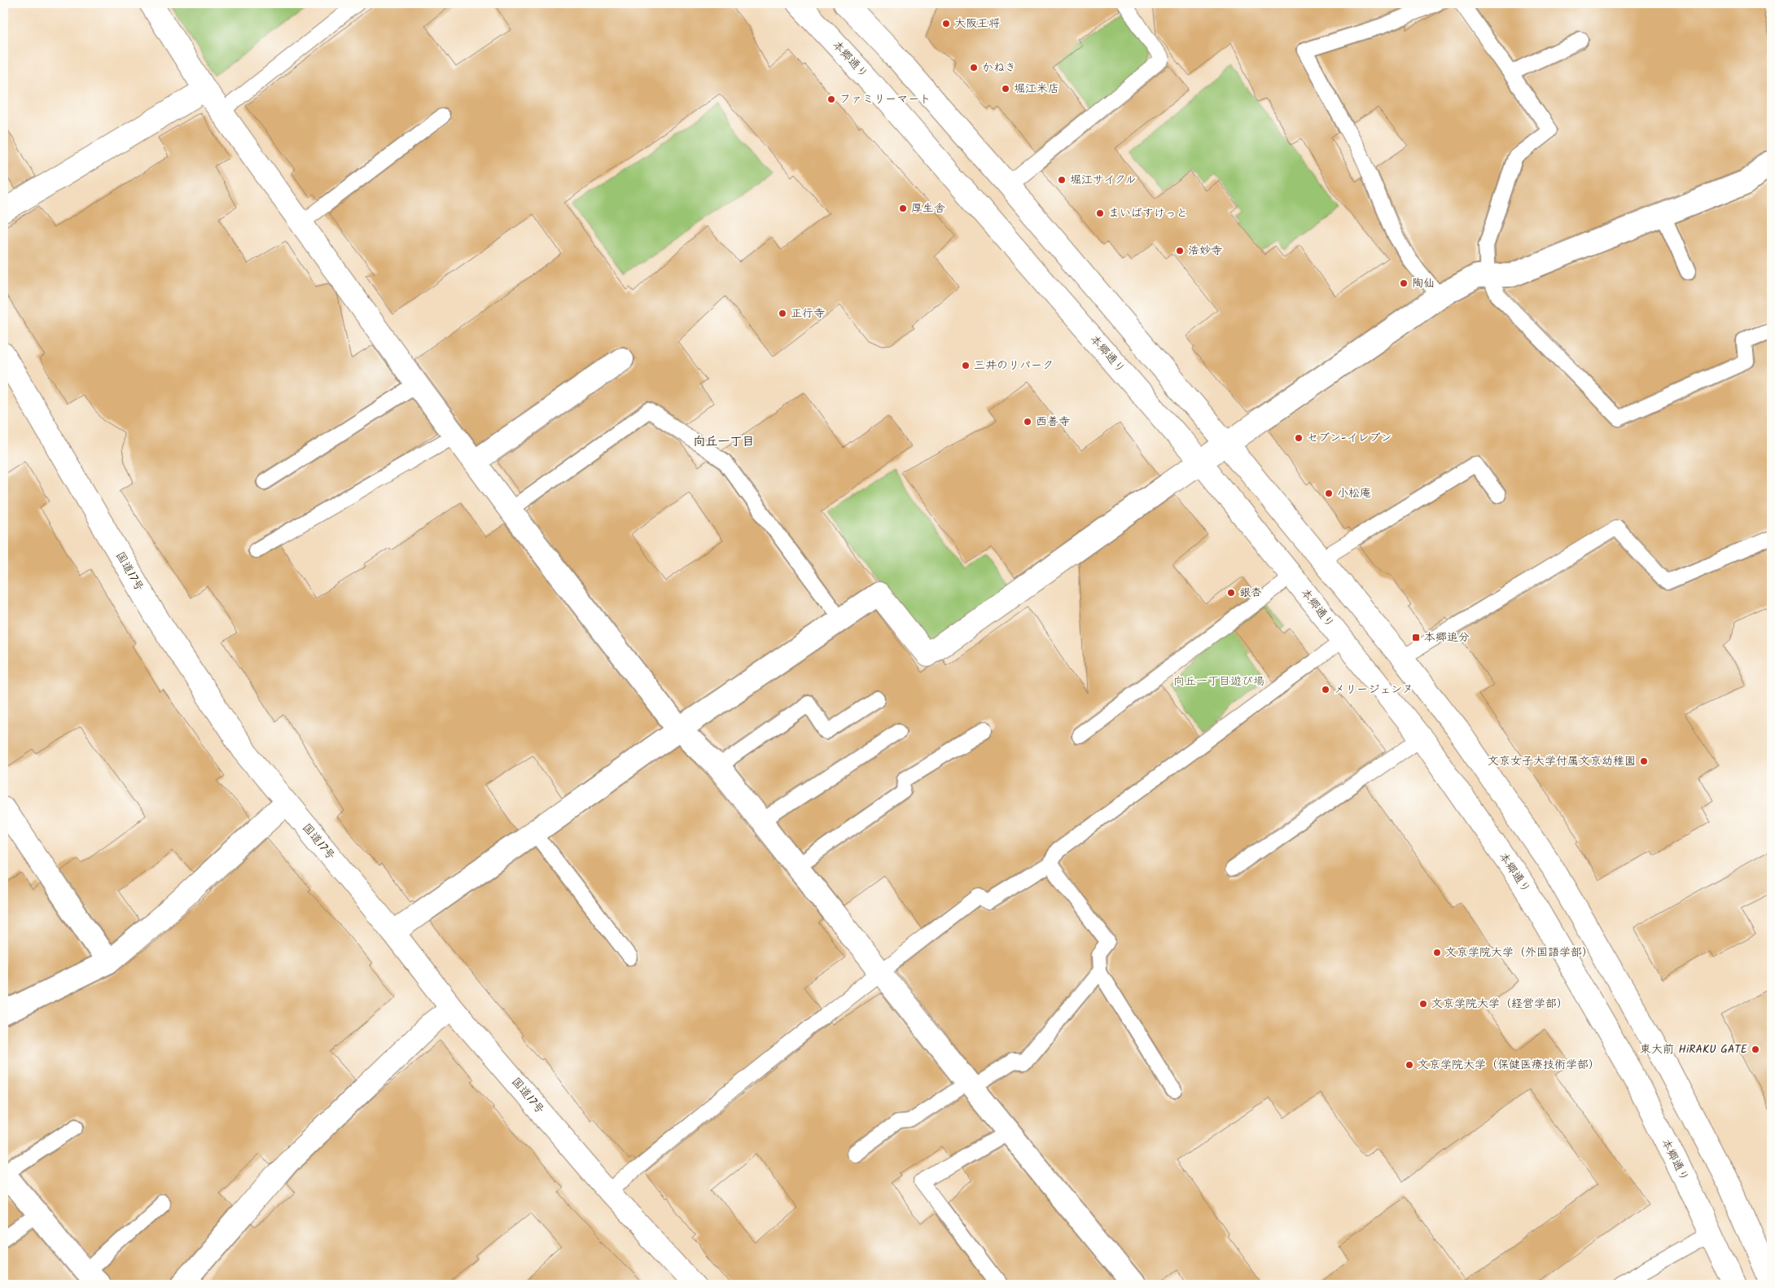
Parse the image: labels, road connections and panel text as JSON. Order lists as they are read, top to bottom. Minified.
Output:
{"streets":{"main road":["本郷通り","国道17号"]},"districts":["向丘一丁目"],"parks":["向丘一丁目遊び場"],"places":{"other":["大阪王将","かねき","堀江米店","ファミリーマート","堀江サイクル","厚生舎","まいばすけっと","浩妙寺","陶仙","正行寺","三井のリパーク","西善寺","セブン-イレブン","小松庵","銀杏","メリージェンヌ","文京女子大学付属文京幼稚園","文京学院大学（外国語学部）","文京学院大学（経営学部）","東大前 HiRAKU GATE","文京学院大学（保健医療技術学部）"],"transit":["本郷追分"]}}
